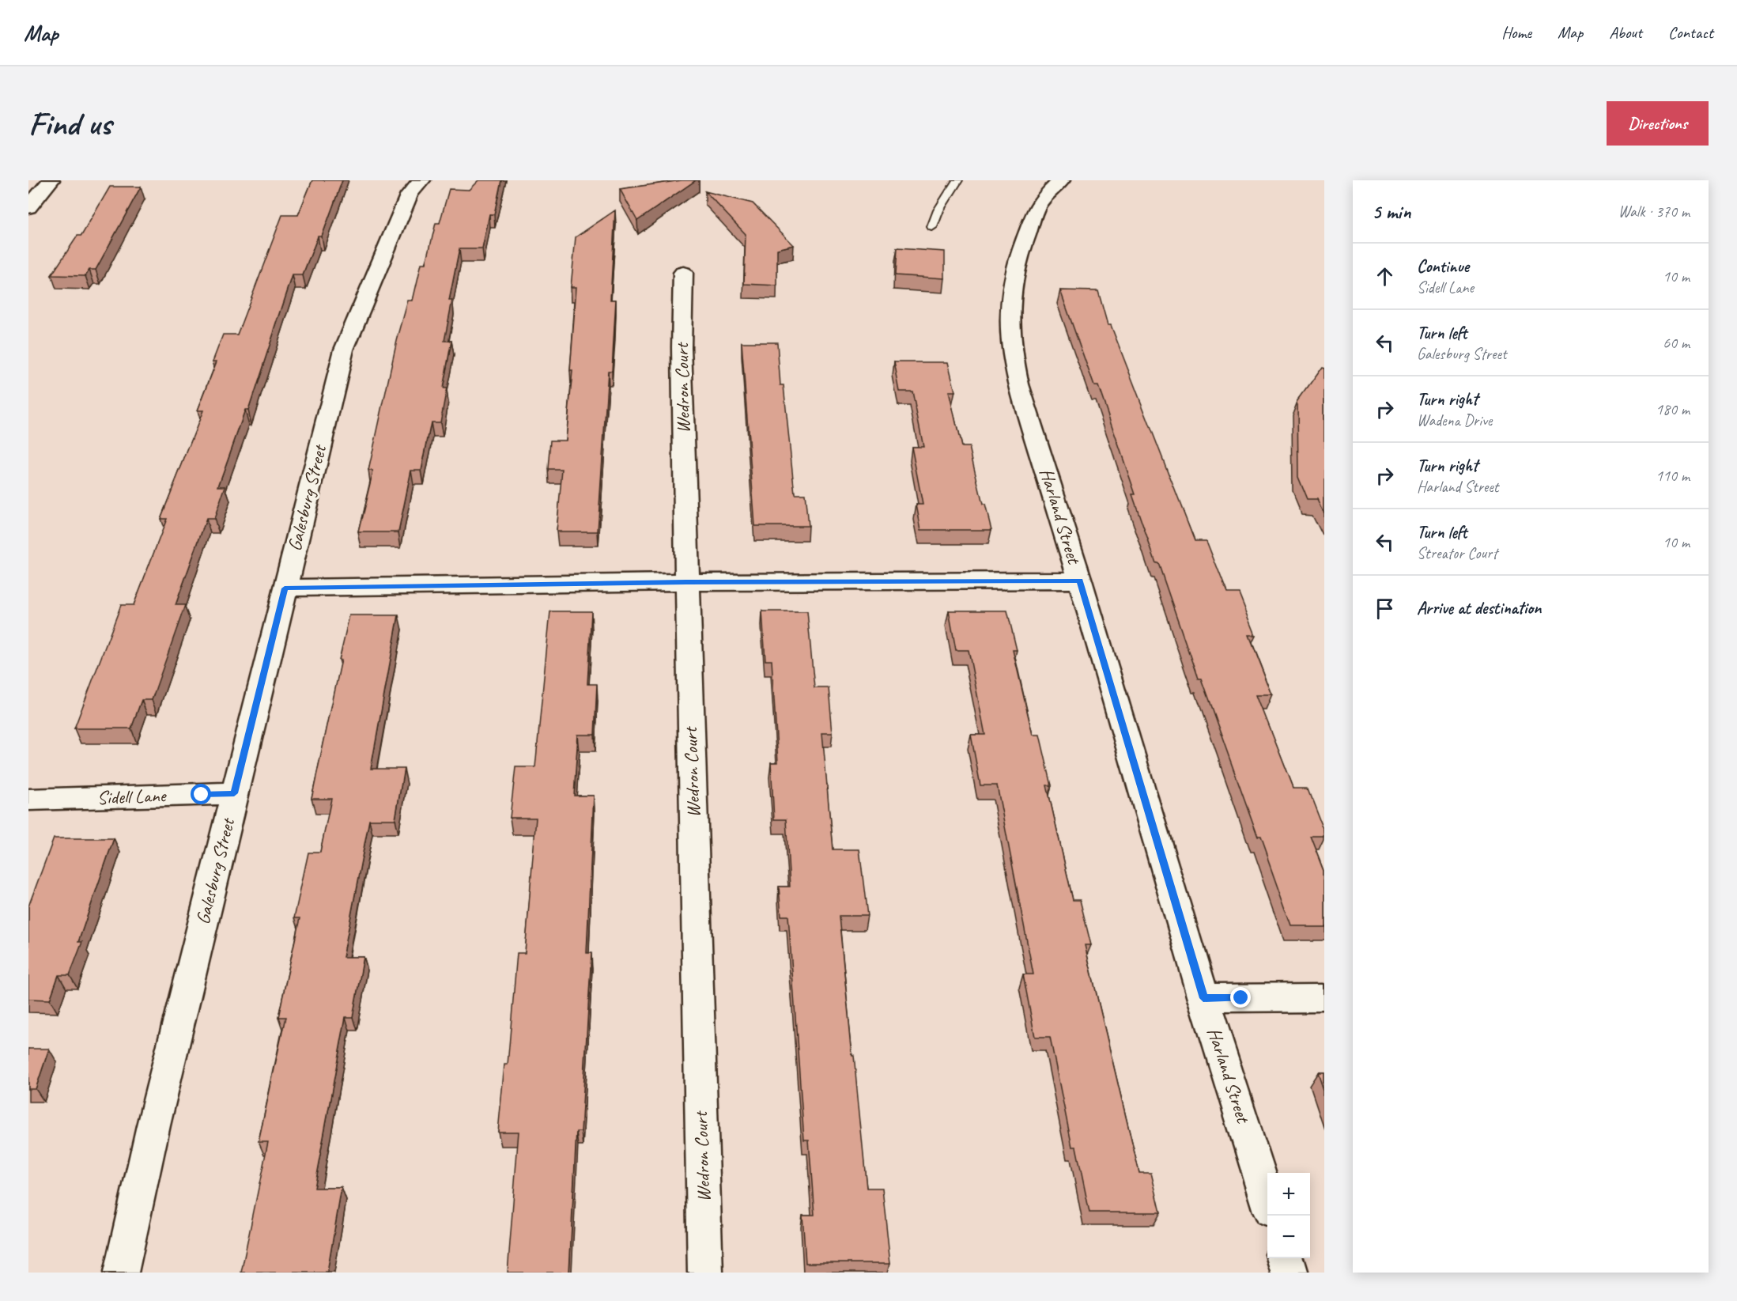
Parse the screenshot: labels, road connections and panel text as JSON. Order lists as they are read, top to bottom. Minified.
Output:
{"streets":{"street":["Wedron Court","Galesburg Street","Harland Street","Sidell Lane"]},"crossings":[["Galesburg Street","Sidell Lane"]],"page":{"header":"Map","nav":["Home","Map","About","Contact"],"buttons":"Directions","title":"Find us","heading":["5 min","Walk · 370 m"],"list":[["Continue","Sidell Lane","10 m"],["Turn left","Galesburg Street","60 m"],["Turn right","Wadena Drive","180 m"],["Turn right","Harland Street","110 m"],["Turn left","Streator Court","10 m"],"Arrive at destination"],"map_buttons":["+","−"]}}
